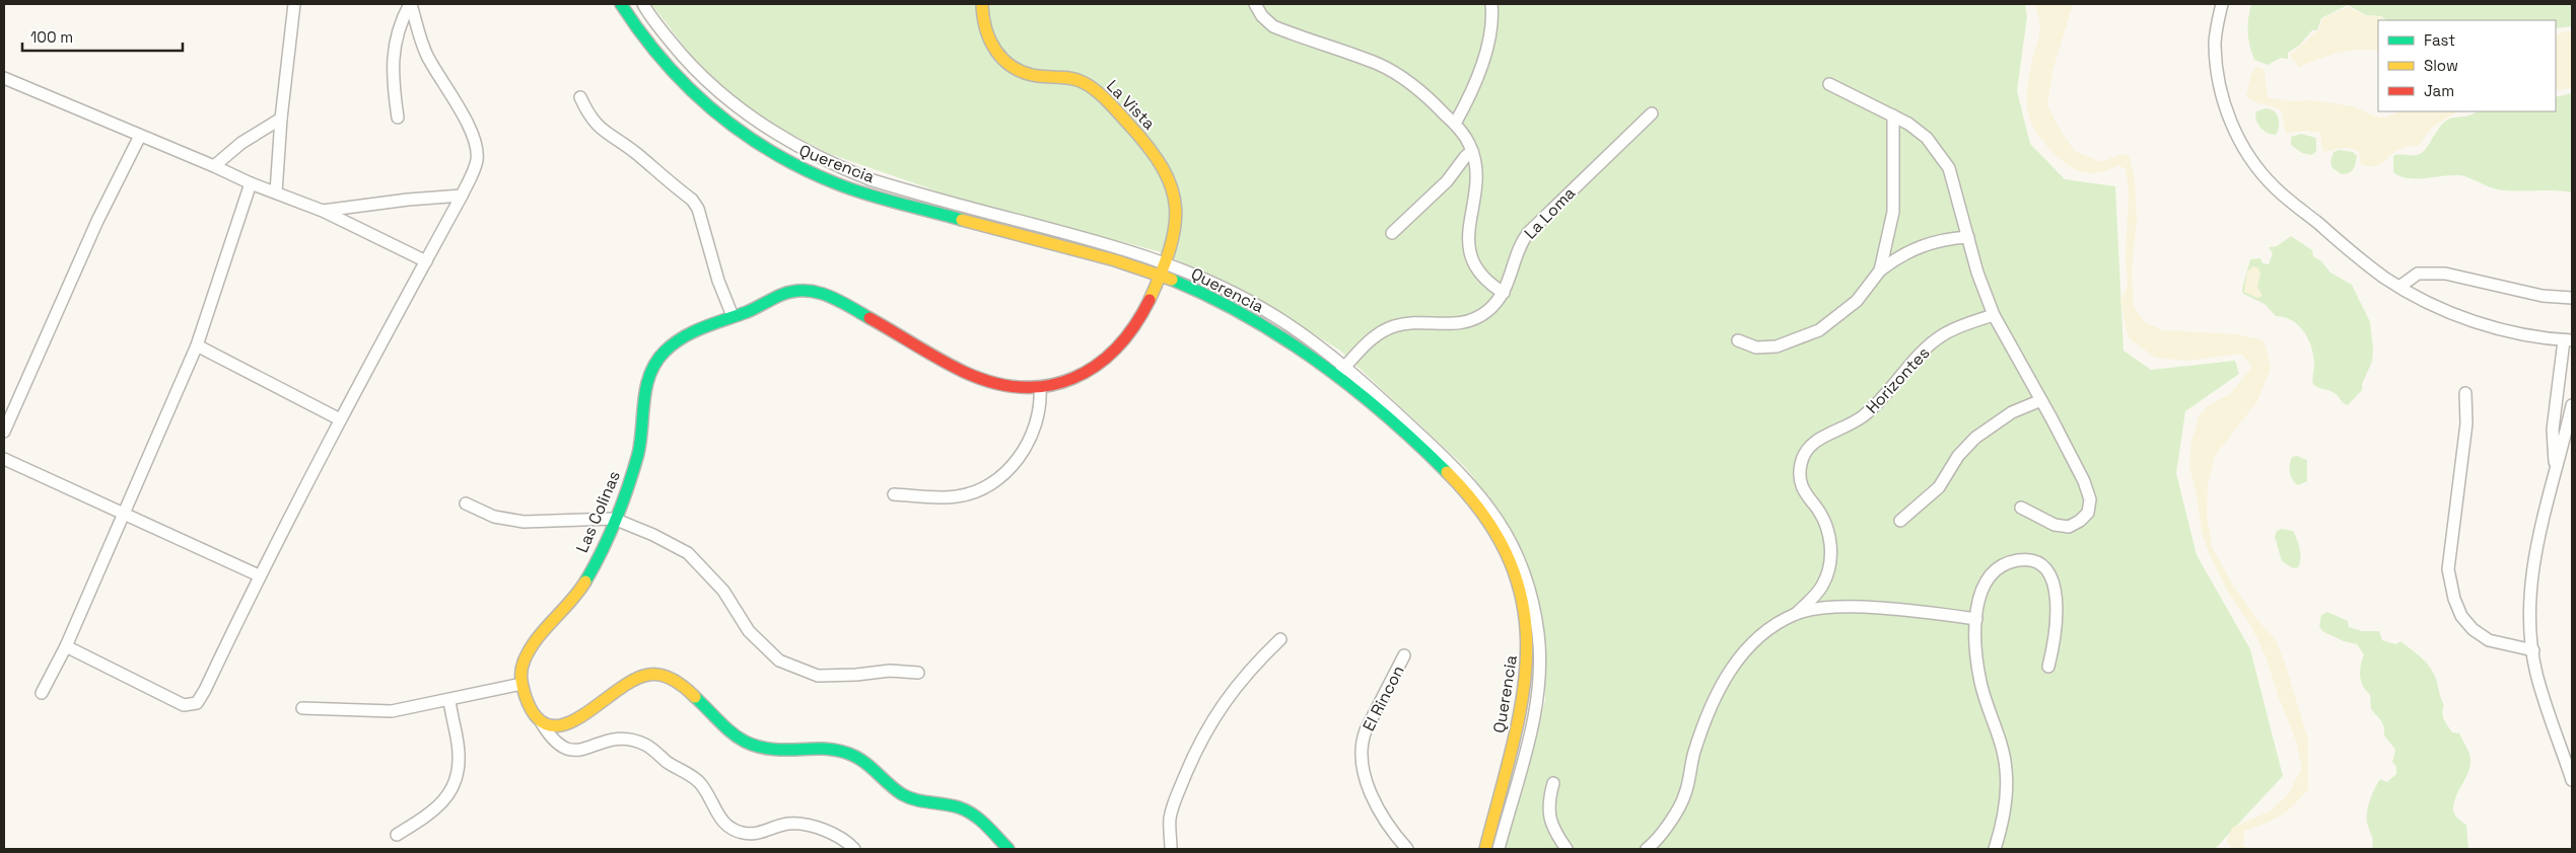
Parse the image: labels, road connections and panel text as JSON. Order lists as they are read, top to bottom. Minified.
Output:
{"streets":{"street":["La Vista","Querencia","La Loma","Horizontes","Las Colinas","El Rincon"]},"crossings":[["La Vista","Querencia"],["La Vista","Las Colinas"],["Querencia","La Loma"],["Querencia","Las Colinas"]],"legend":["Fast","Slow","Jam"],"scale_bar":"100 m"}
